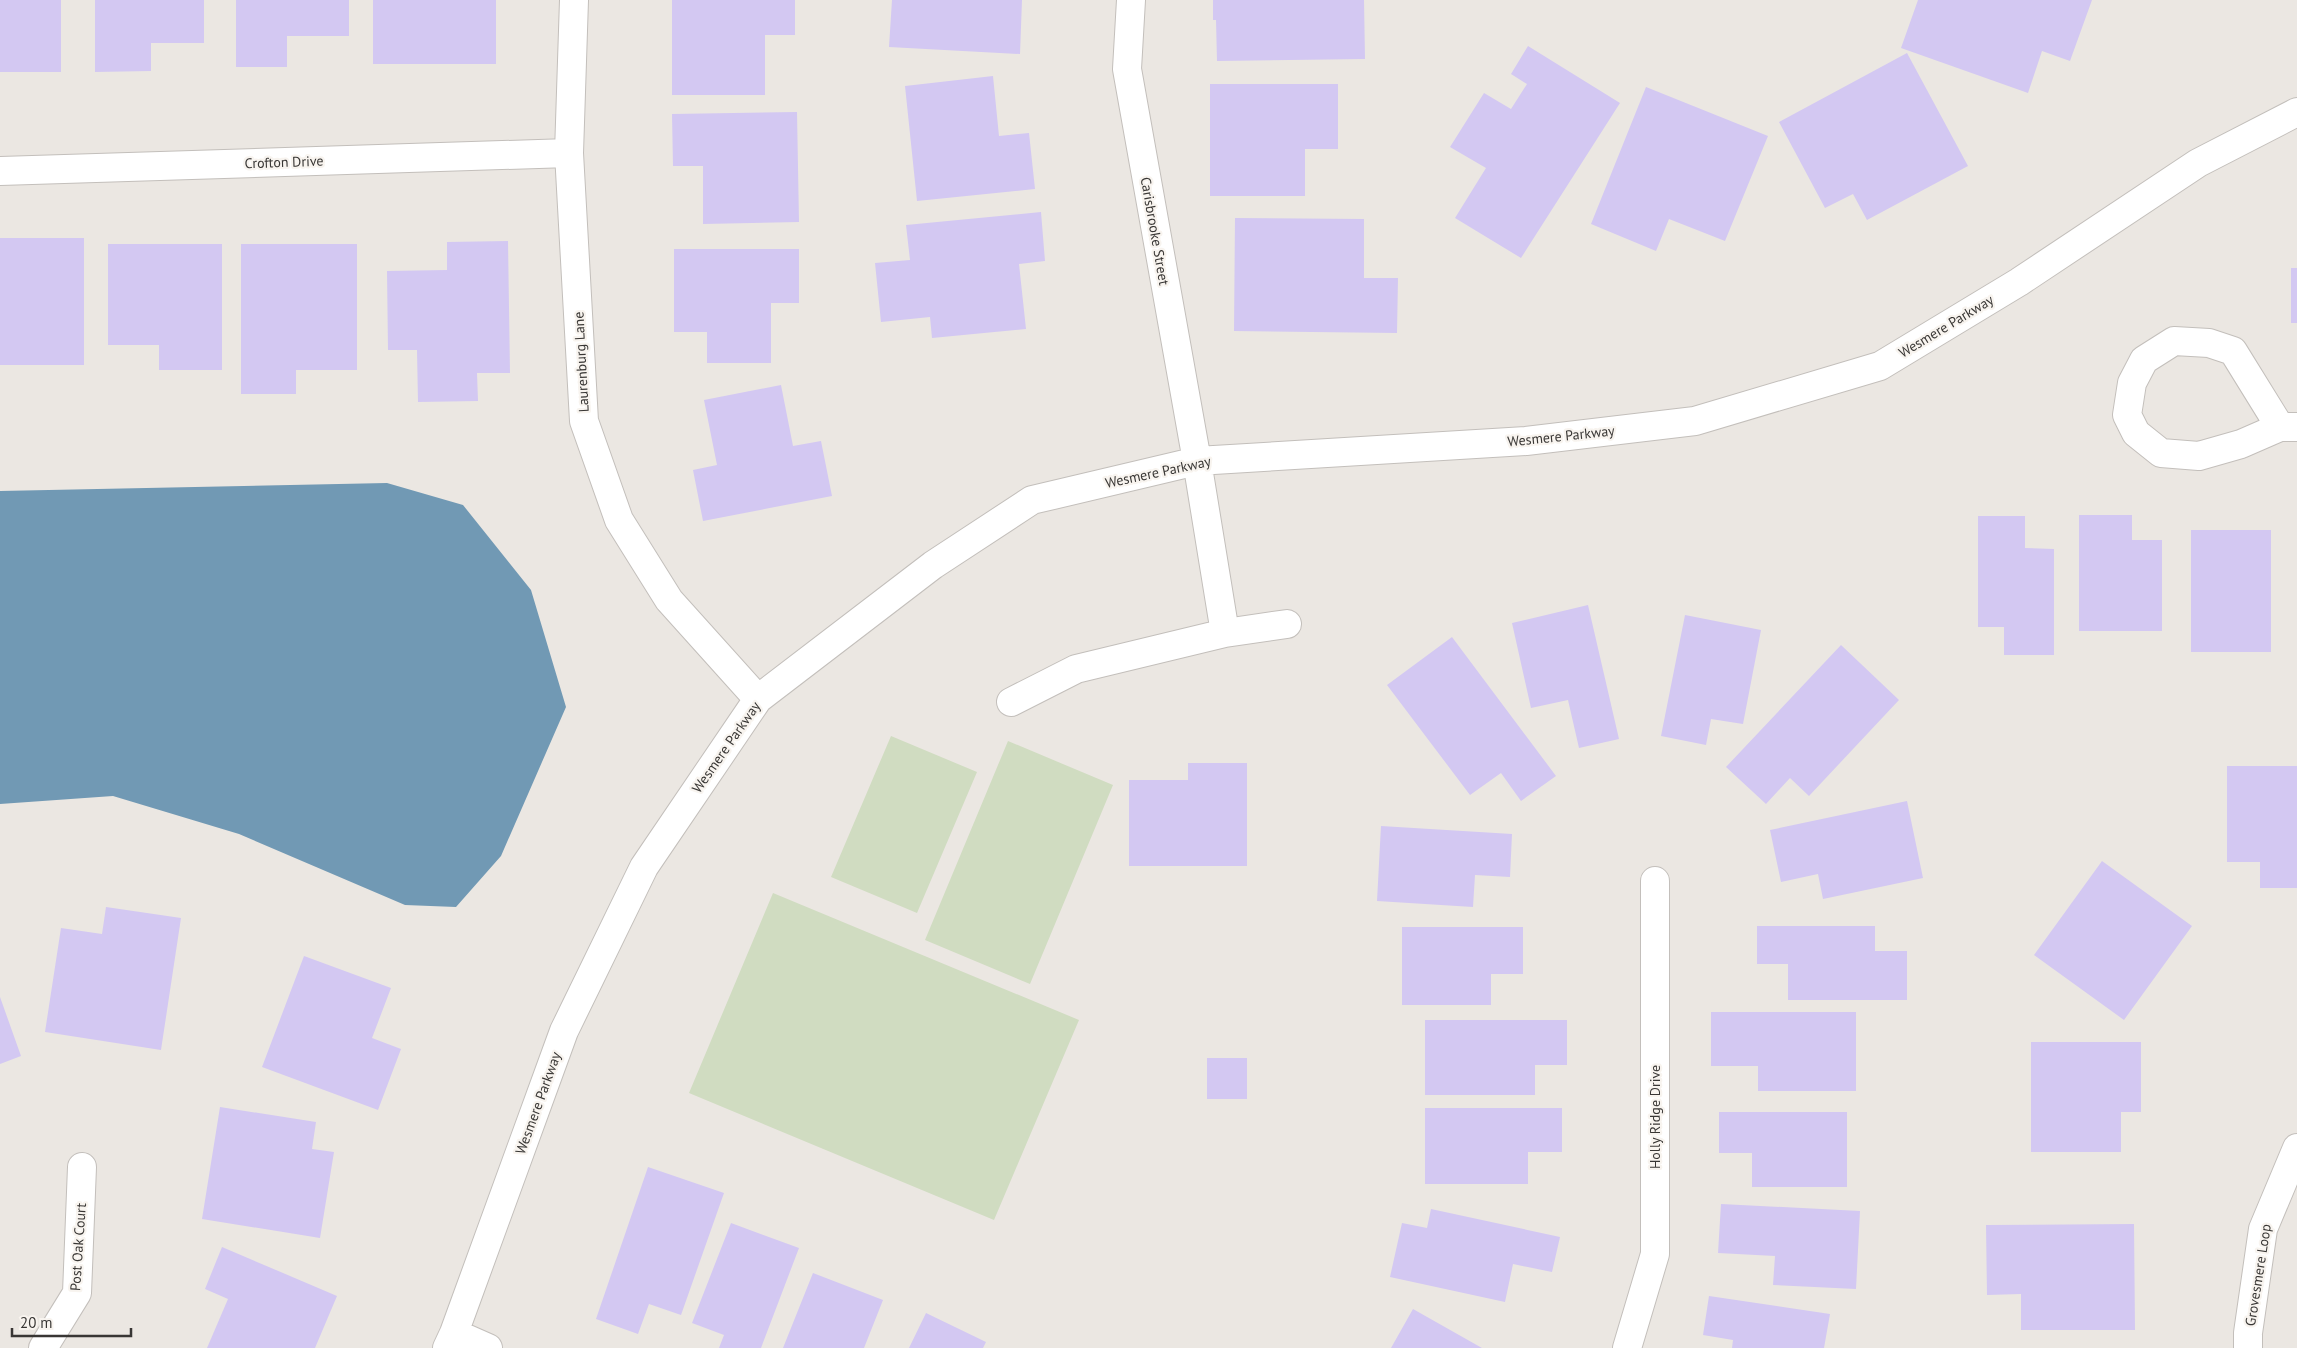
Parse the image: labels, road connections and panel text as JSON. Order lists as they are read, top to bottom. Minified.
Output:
{"streets":{"street":["Crofton Drive","Carisbrooke Street","Wesmere Parkway","Laurenburg Lane","Holly Ridge Drive","Post Oak Court","Grovesmere Loop"]},"crossings":[["Crofton Drive","Laurenburg Lane"],["Carisbrooke Street","Wesmere Parkway"],["Wesmere Parkway","Laurenburg Lane"]],"scale_bar":"20 m"}
